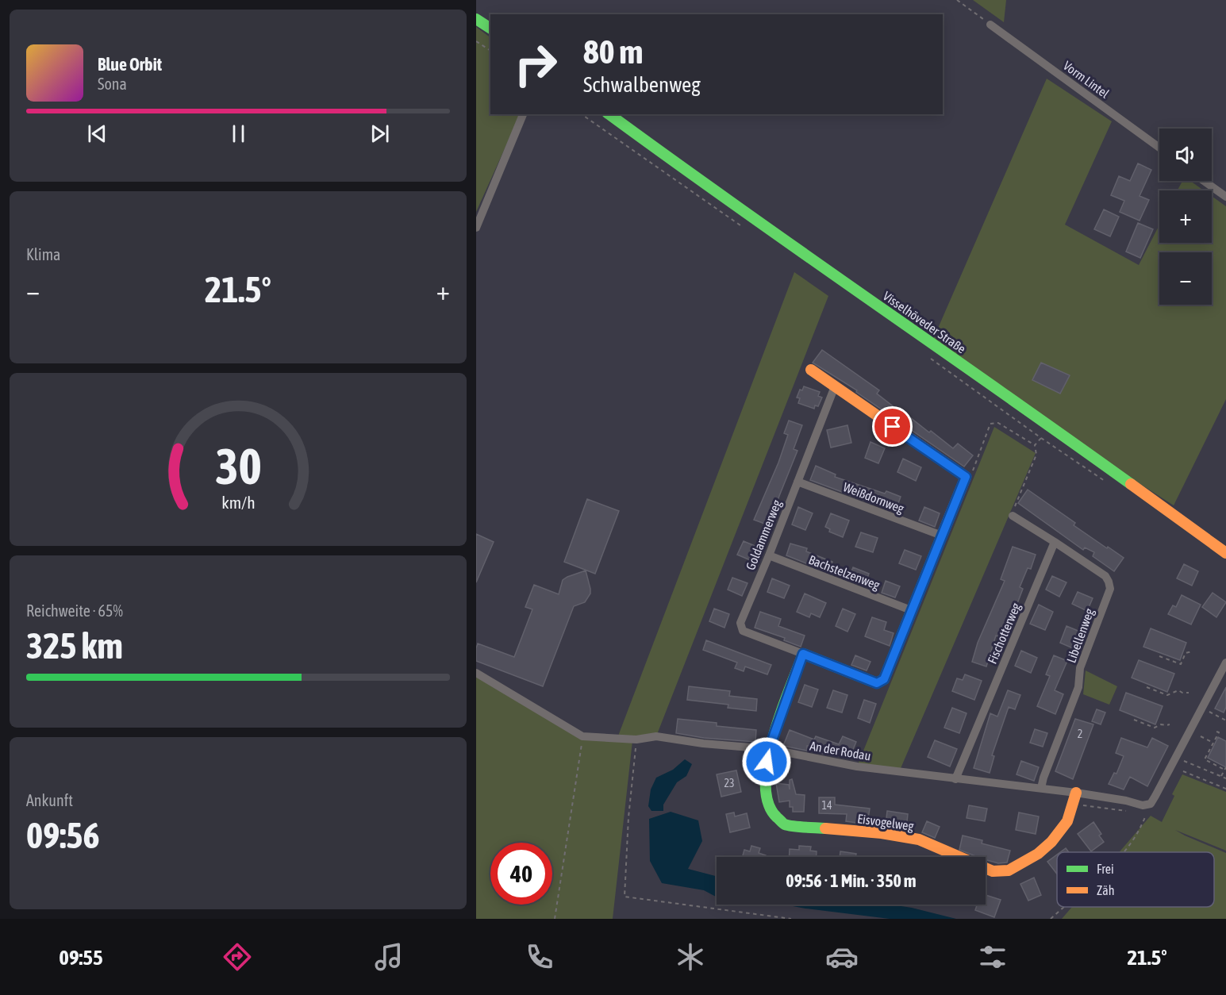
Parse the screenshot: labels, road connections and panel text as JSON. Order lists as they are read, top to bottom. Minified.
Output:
{"streets":{"street":["Vorm Lintel","Visselhöveder Straße","Weißdornweg","Goldammerweg","Bachstelzenweg","Fischotterweg","Libellenweg","An der Rodau","Eisvogelweg"]},"crossings":[["Weißdornweg","Goldammerweg"],["Goldammerweg","Bachstelzenweg"],["Goldammerweg","Eisvogelweg"],["Fischotterweg","Libellenweg"],["Fischotterweg","An der Rodau"],["Libellenweg","An der Rodau"],["An der Rodau","Eisvogelweg"]],"house_numbers":["2","23","14"],"legend":["Frei","Zäh"],"page":{"turn":["80 m","Schwalbenweg"],"song":["Blue Orbit","Sona"],"map_buttons":["+","−"],"tile":["Klima",["Reichweite · 65%","325 km"],["Ankunft","09:56"]],"heat":["−","21.5°","+"],"limit":"40","trip":"09:56 · 1 Min. · 350 m","tabs":["09:55","21.5°"],"gauge":["30","km/h"]}}
